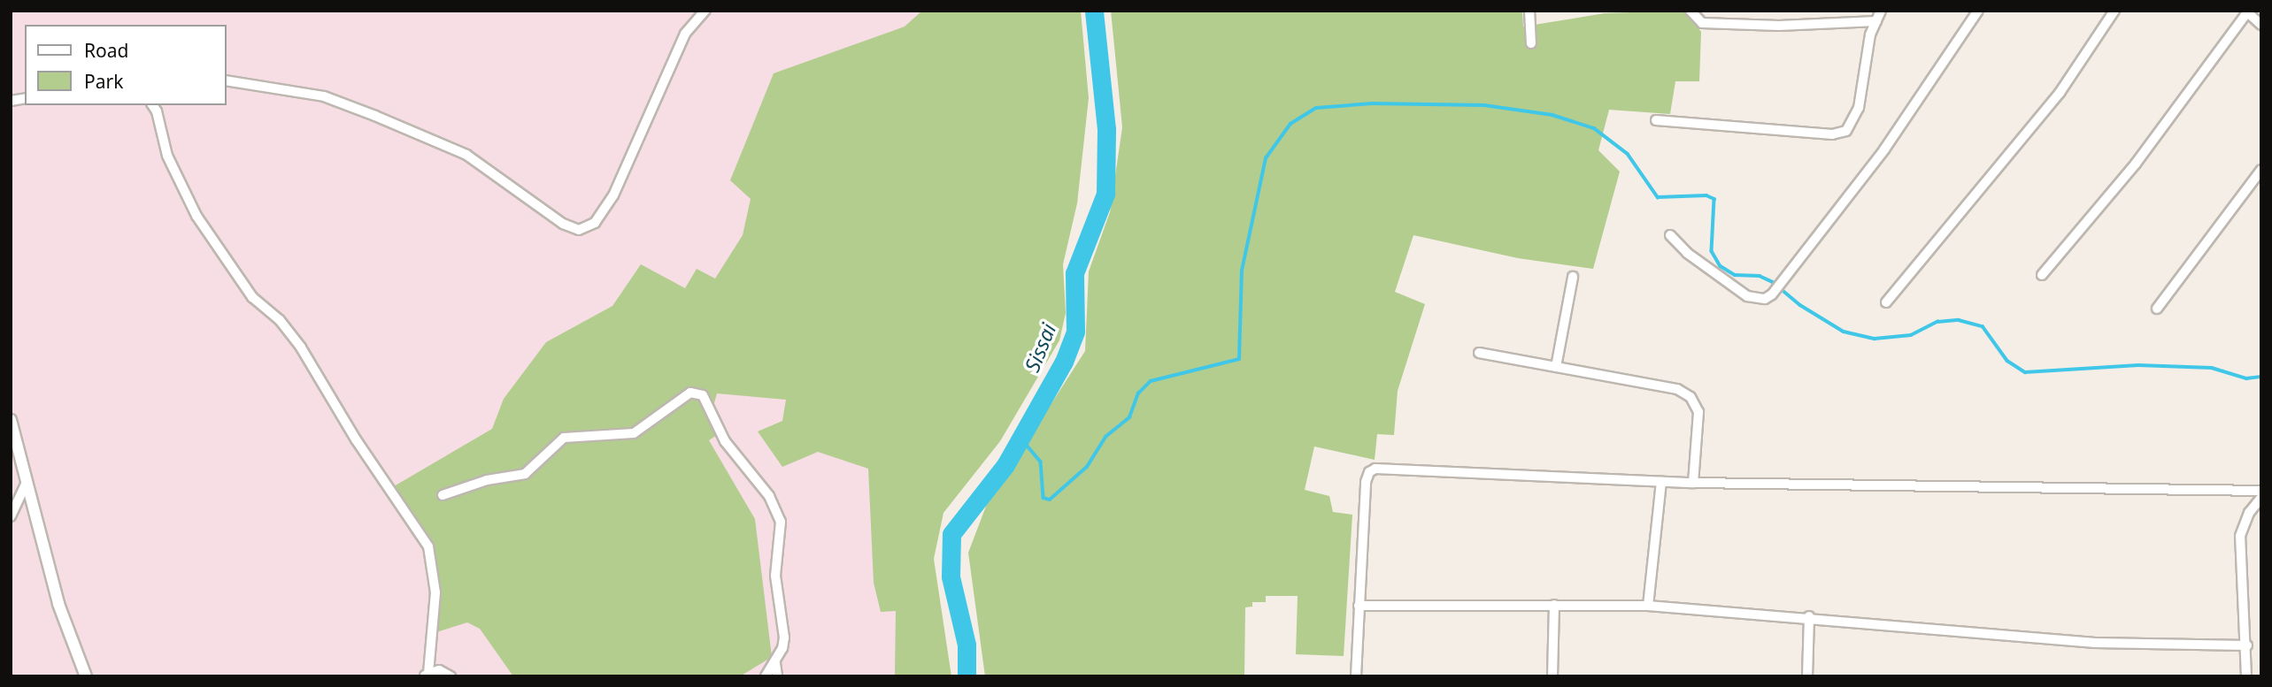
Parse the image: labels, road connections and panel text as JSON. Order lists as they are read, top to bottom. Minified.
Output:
{"water":["Sissai"],"legend":["Road","Park"]}
